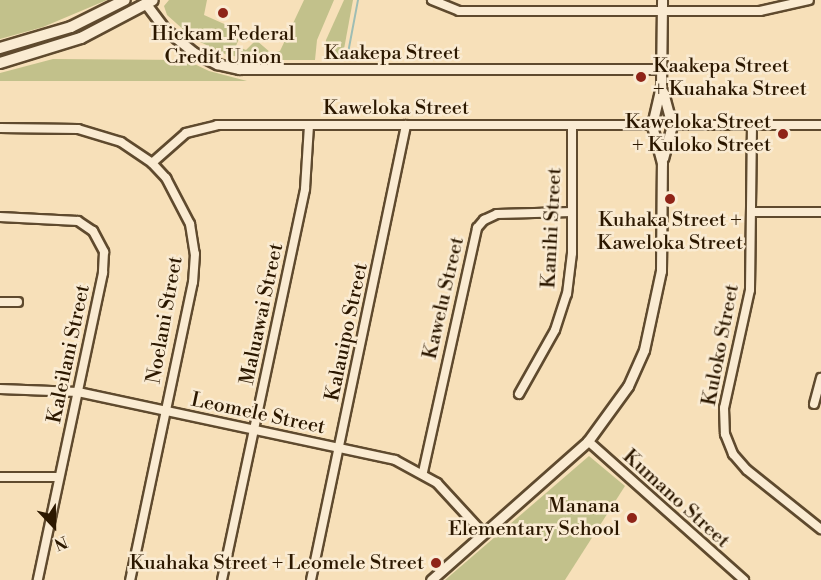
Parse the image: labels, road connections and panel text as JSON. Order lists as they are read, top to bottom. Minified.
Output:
{"streets":{"street":["Kaakepa Street","Kaweloka Street","Kanihi Street","Kawelu Street","Maluawai Street","Noelani Street","Kalauipo Street","Kuloko Street","Kaleilani Street","Leomele Street","Kumano Street"]},"crossings":[["Kaweloka Street","Kanihi Street"],["Kaweloka Street","Maluawai Street"],["Kaweloka Street","Noelani Street"],["Kaweloka Street","Kalauipo Street"],["Kaweloka Street","Kuloko Street"],["Kanihi Street","Kawelu Street"],["Kawelu Street","Leomele Street"],["Maluawai Street","Leomele Street"],["Noelani Street","Leomele Street"],["Kalauipo Street","Leomele Street"],["Kaleilani Street","Leomele Street"]],"places":["Hickam Federal Credit Union","Kaakepa Street + Kuahaka Street","Kaweloka Street + Kuloko Street","Kuhaka Street + Kaweloka Street","Manana Elementary School","Kuahaka Street + Leomele Street"],"north":"bottom"}
